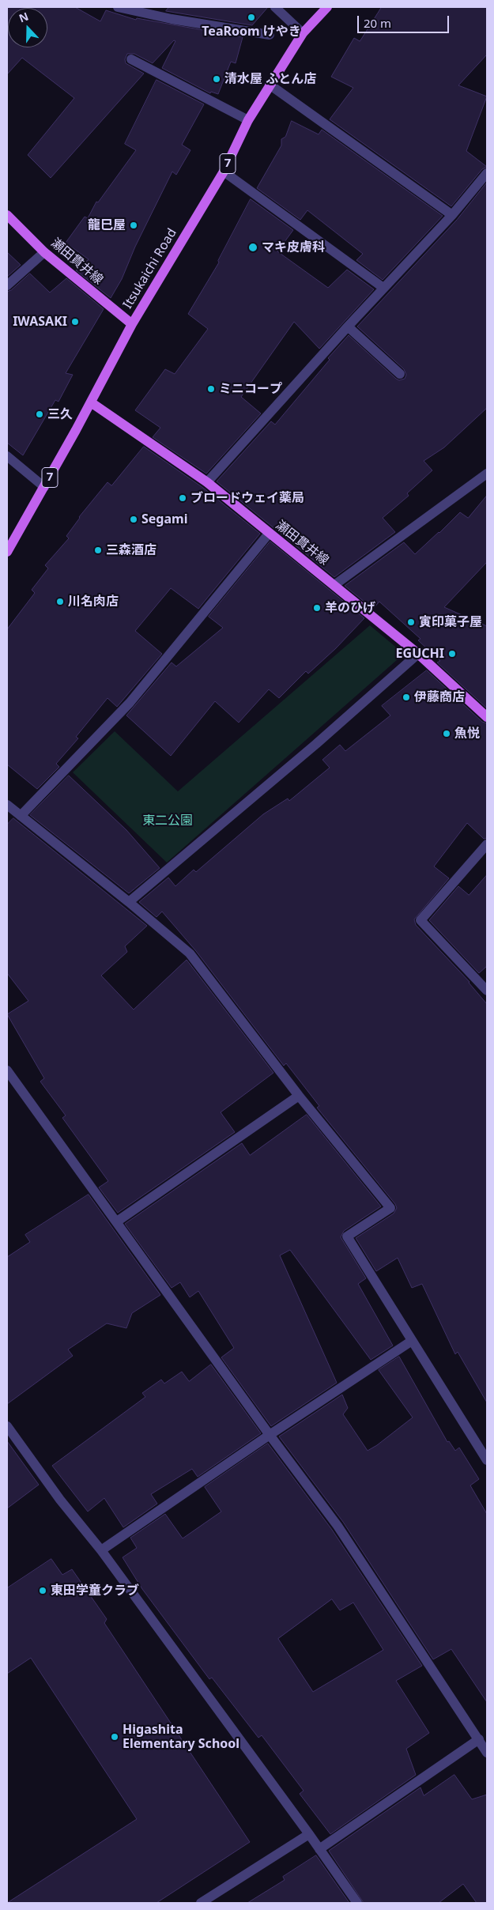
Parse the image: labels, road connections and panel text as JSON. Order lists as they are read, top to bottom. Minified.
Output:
{"streets":{"main road":["7","瀬田貫井線","Itsukaichi Road"]},"crossings":[["瀬田貫井線","Itsukaichi Road"]],"parks":["東二公園"],"places":["TeaRoom けやき","清水屋 ふとん店","龍巳屋","マキ皮膚科","IWASAKI","ミニコープ","三久","ブロードウェイ薬局","Segami","三森酒店","川名肉店","羊のひげ","寅印菓子屋","EGUCHI","伊藤商店","魚悦","東田学童クラブ","Higashita Elementary School"],"scale_bar":"20 m","north":"top"}
